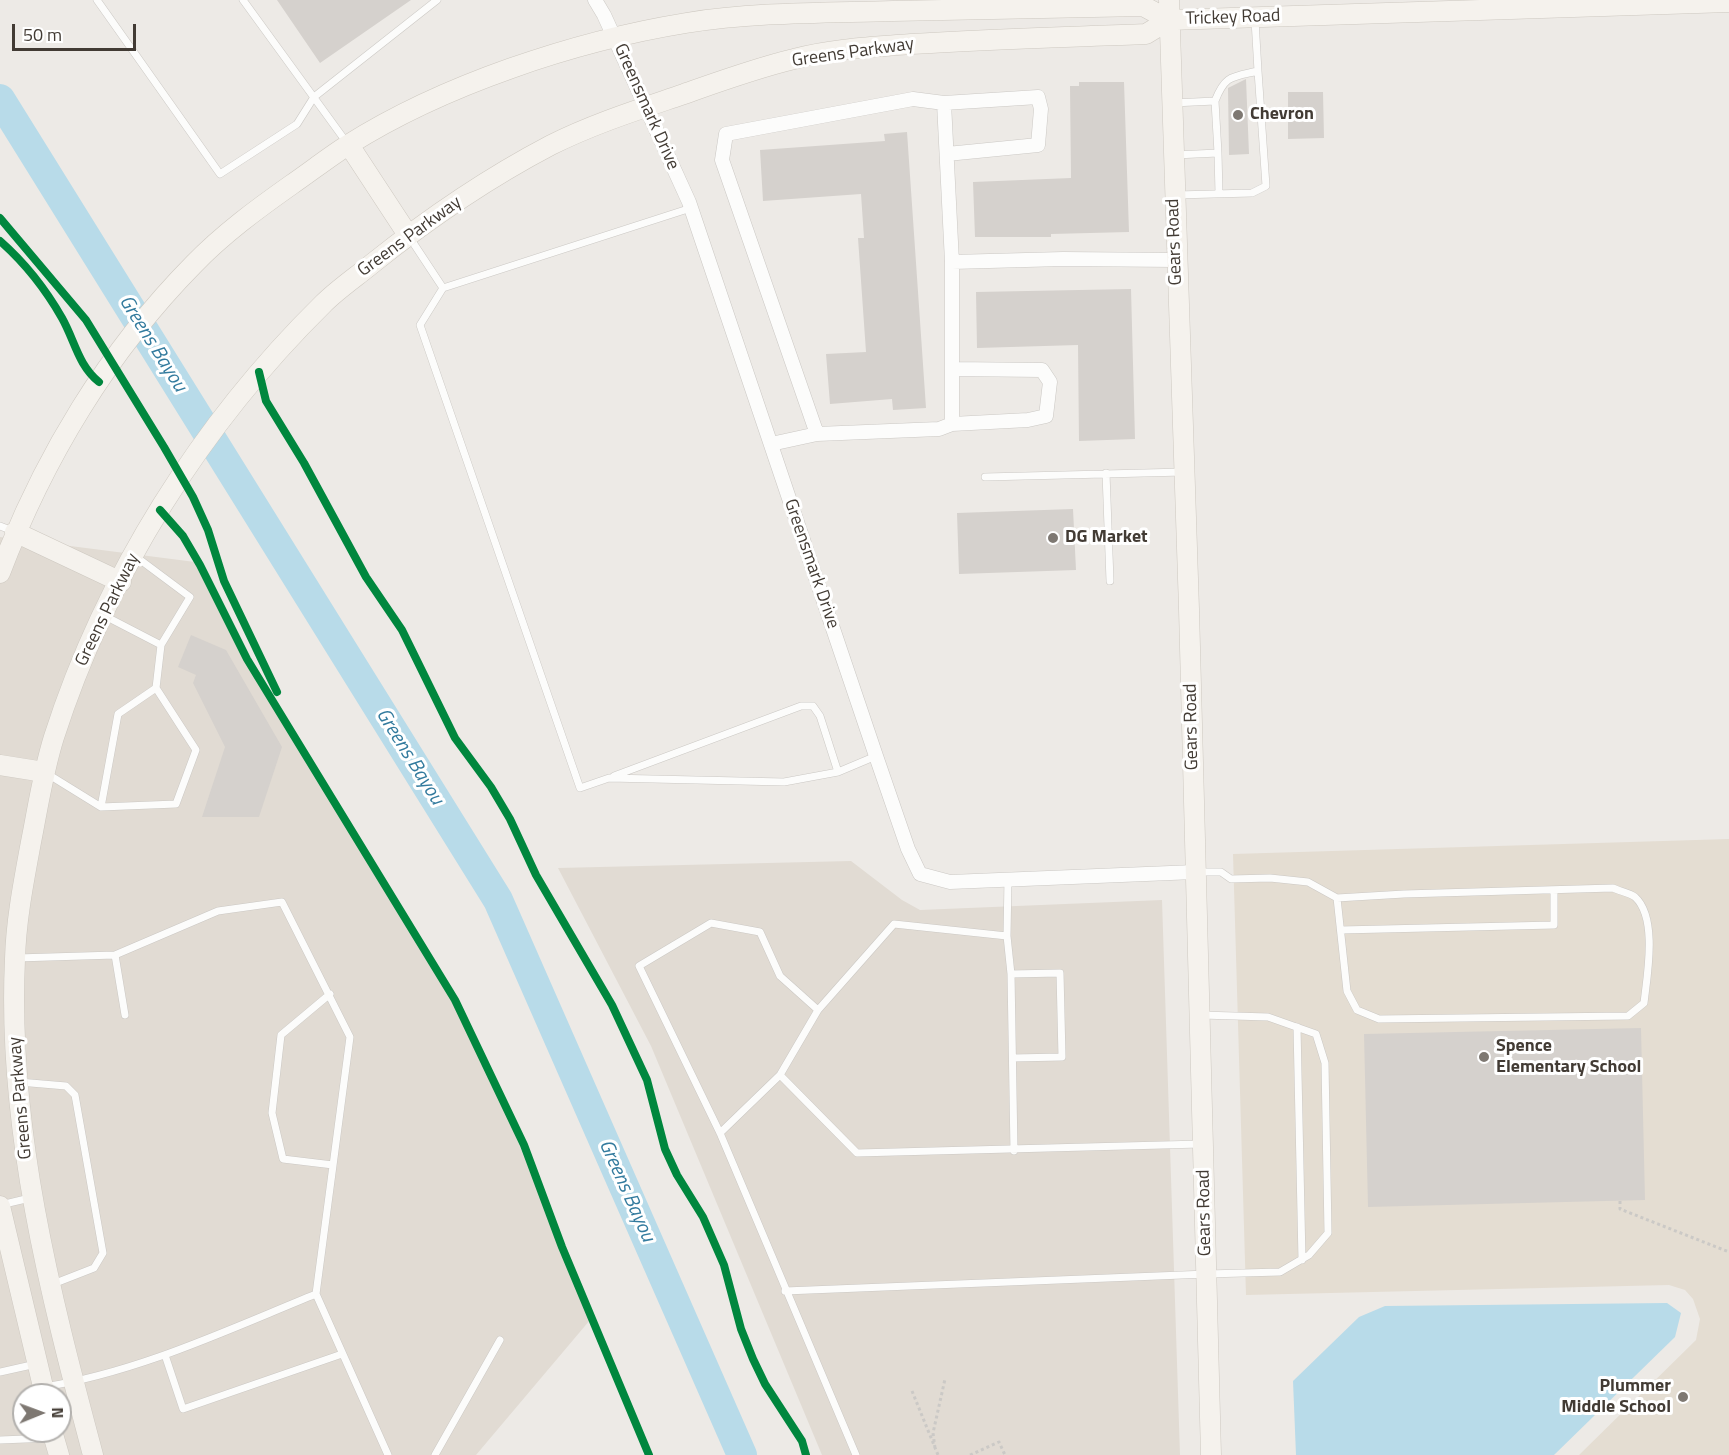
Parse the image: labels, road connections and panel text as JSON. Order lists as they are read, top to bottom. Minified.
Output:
{"streets":{"street":["Trickey Road","Greens Parkway","Greensmark Drive","Gears Road"]},"crossings":[["Trickey Road","Greens Parkway"],["Trickey Road","Gears Road"],["Greens Parkway","Greensmark Drive"],["Greens Parkway","Gears Road"],["Greensmark Drive","Gears Road"]],"water":["Greens Bayou"],"places":["Chevron","DG Market","Spence Elementary School","Plummer Middle School"],"scale_bar":"50 m","north":"right"}
